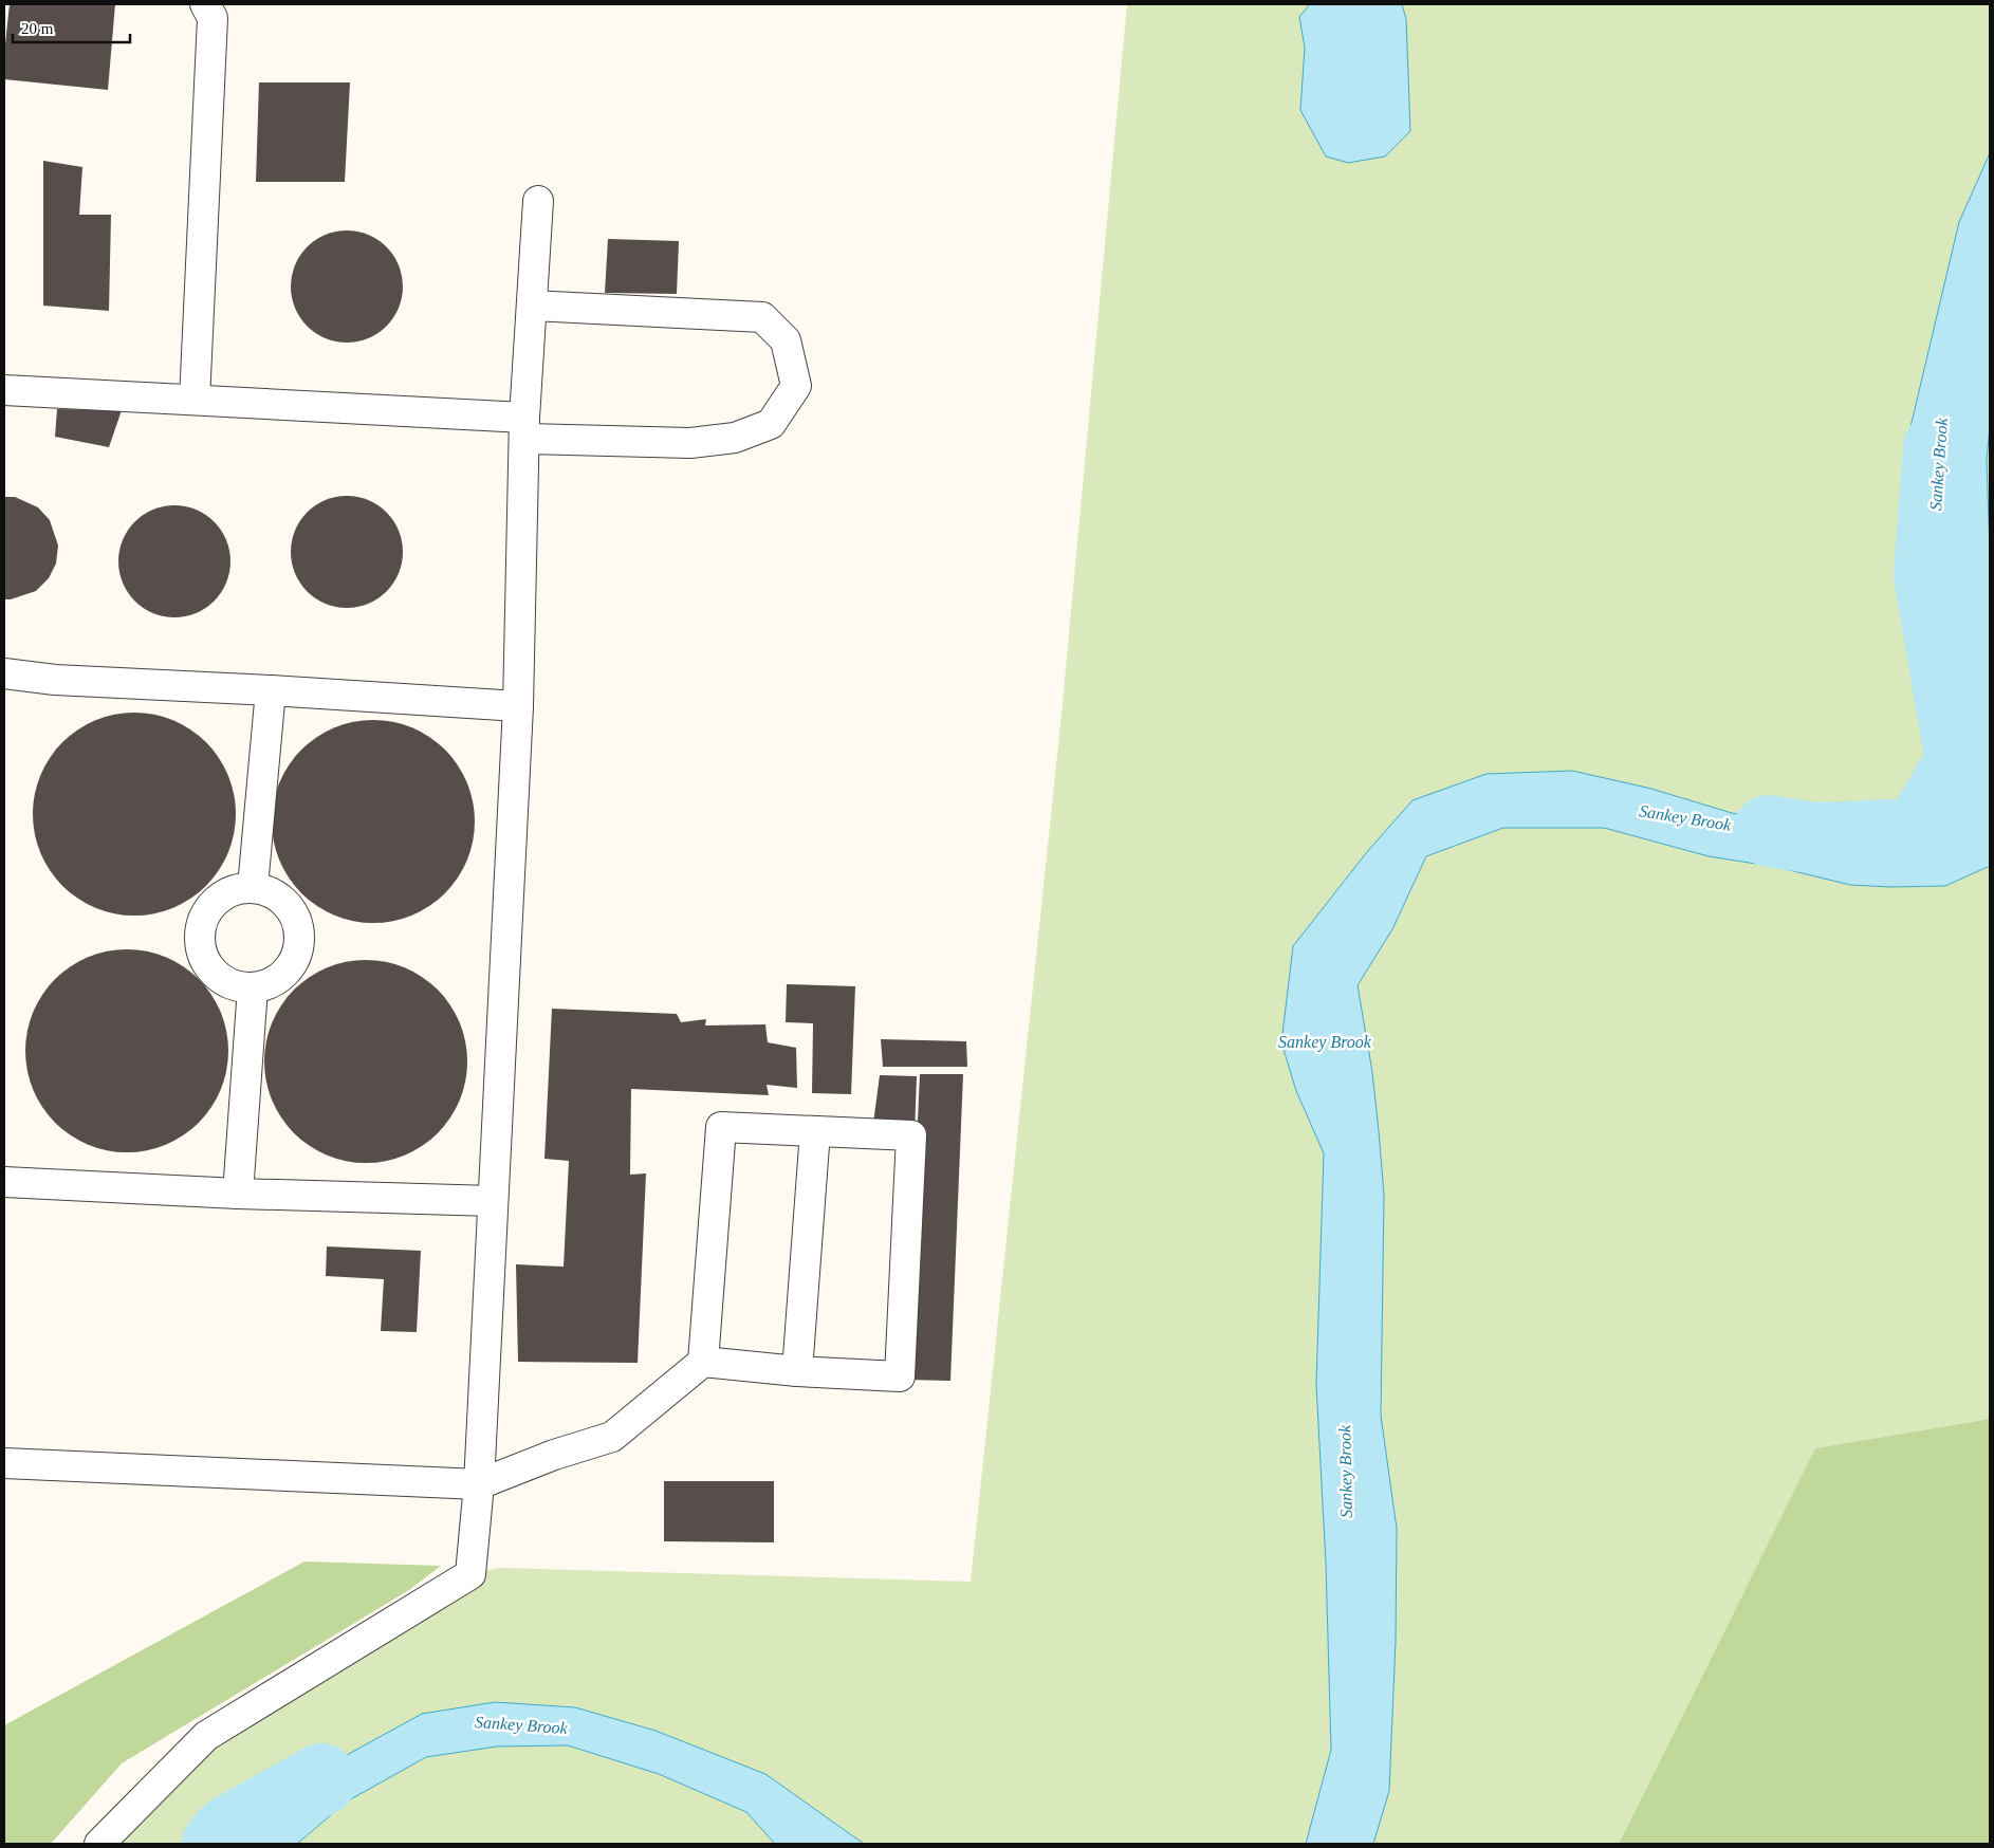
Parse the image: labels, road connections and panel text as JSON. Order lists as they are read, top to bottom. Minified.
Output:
{"water":["Sankey Brook"],"scale_bar":"20 m"}
